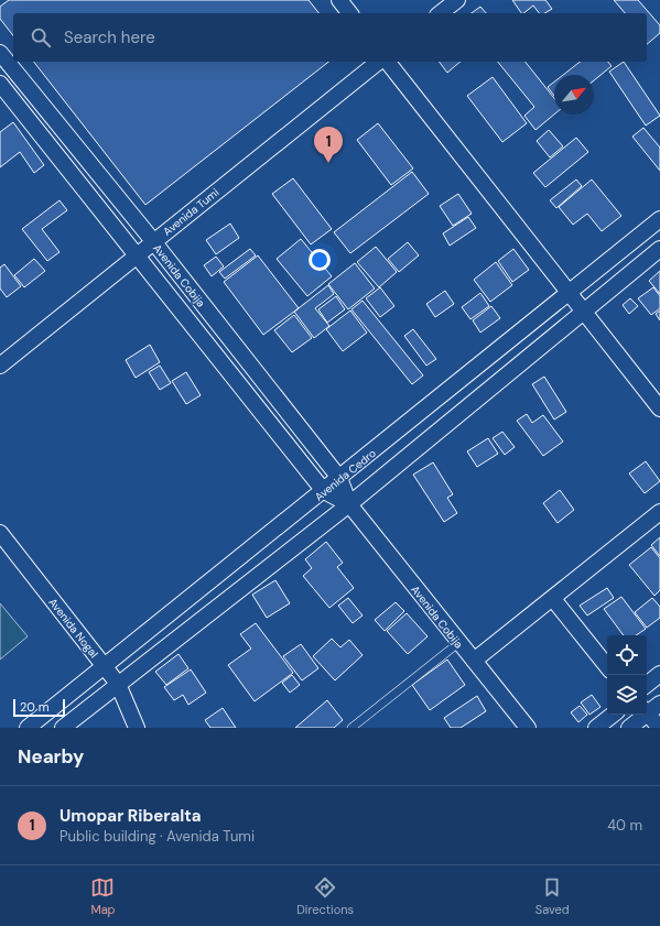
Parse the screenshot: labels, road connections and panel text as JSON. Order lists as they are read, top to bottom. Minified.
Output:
{"streets":{"street":["Avenida Tumi","Avenida Cobija","Avenida Cedro","Avenida Nogal"]},"crossings":[["Avenida Tumi","Avenida Cobija"],["Avenida Cobija","Avenida Cedro"],["Avenida Cedro","Avenida Nogal"]],"scale_bar":"20 m","north":"top right","page":{"search":"Search here","pins":"1","scale":"20 m","heading":"Nearby","list":[{"mark":"1","name":"Umopar Riberalta","note":"Public building · Avenida Tumi","value":"40 m"}],"nav":["Map","Directions","Saved"]}}
